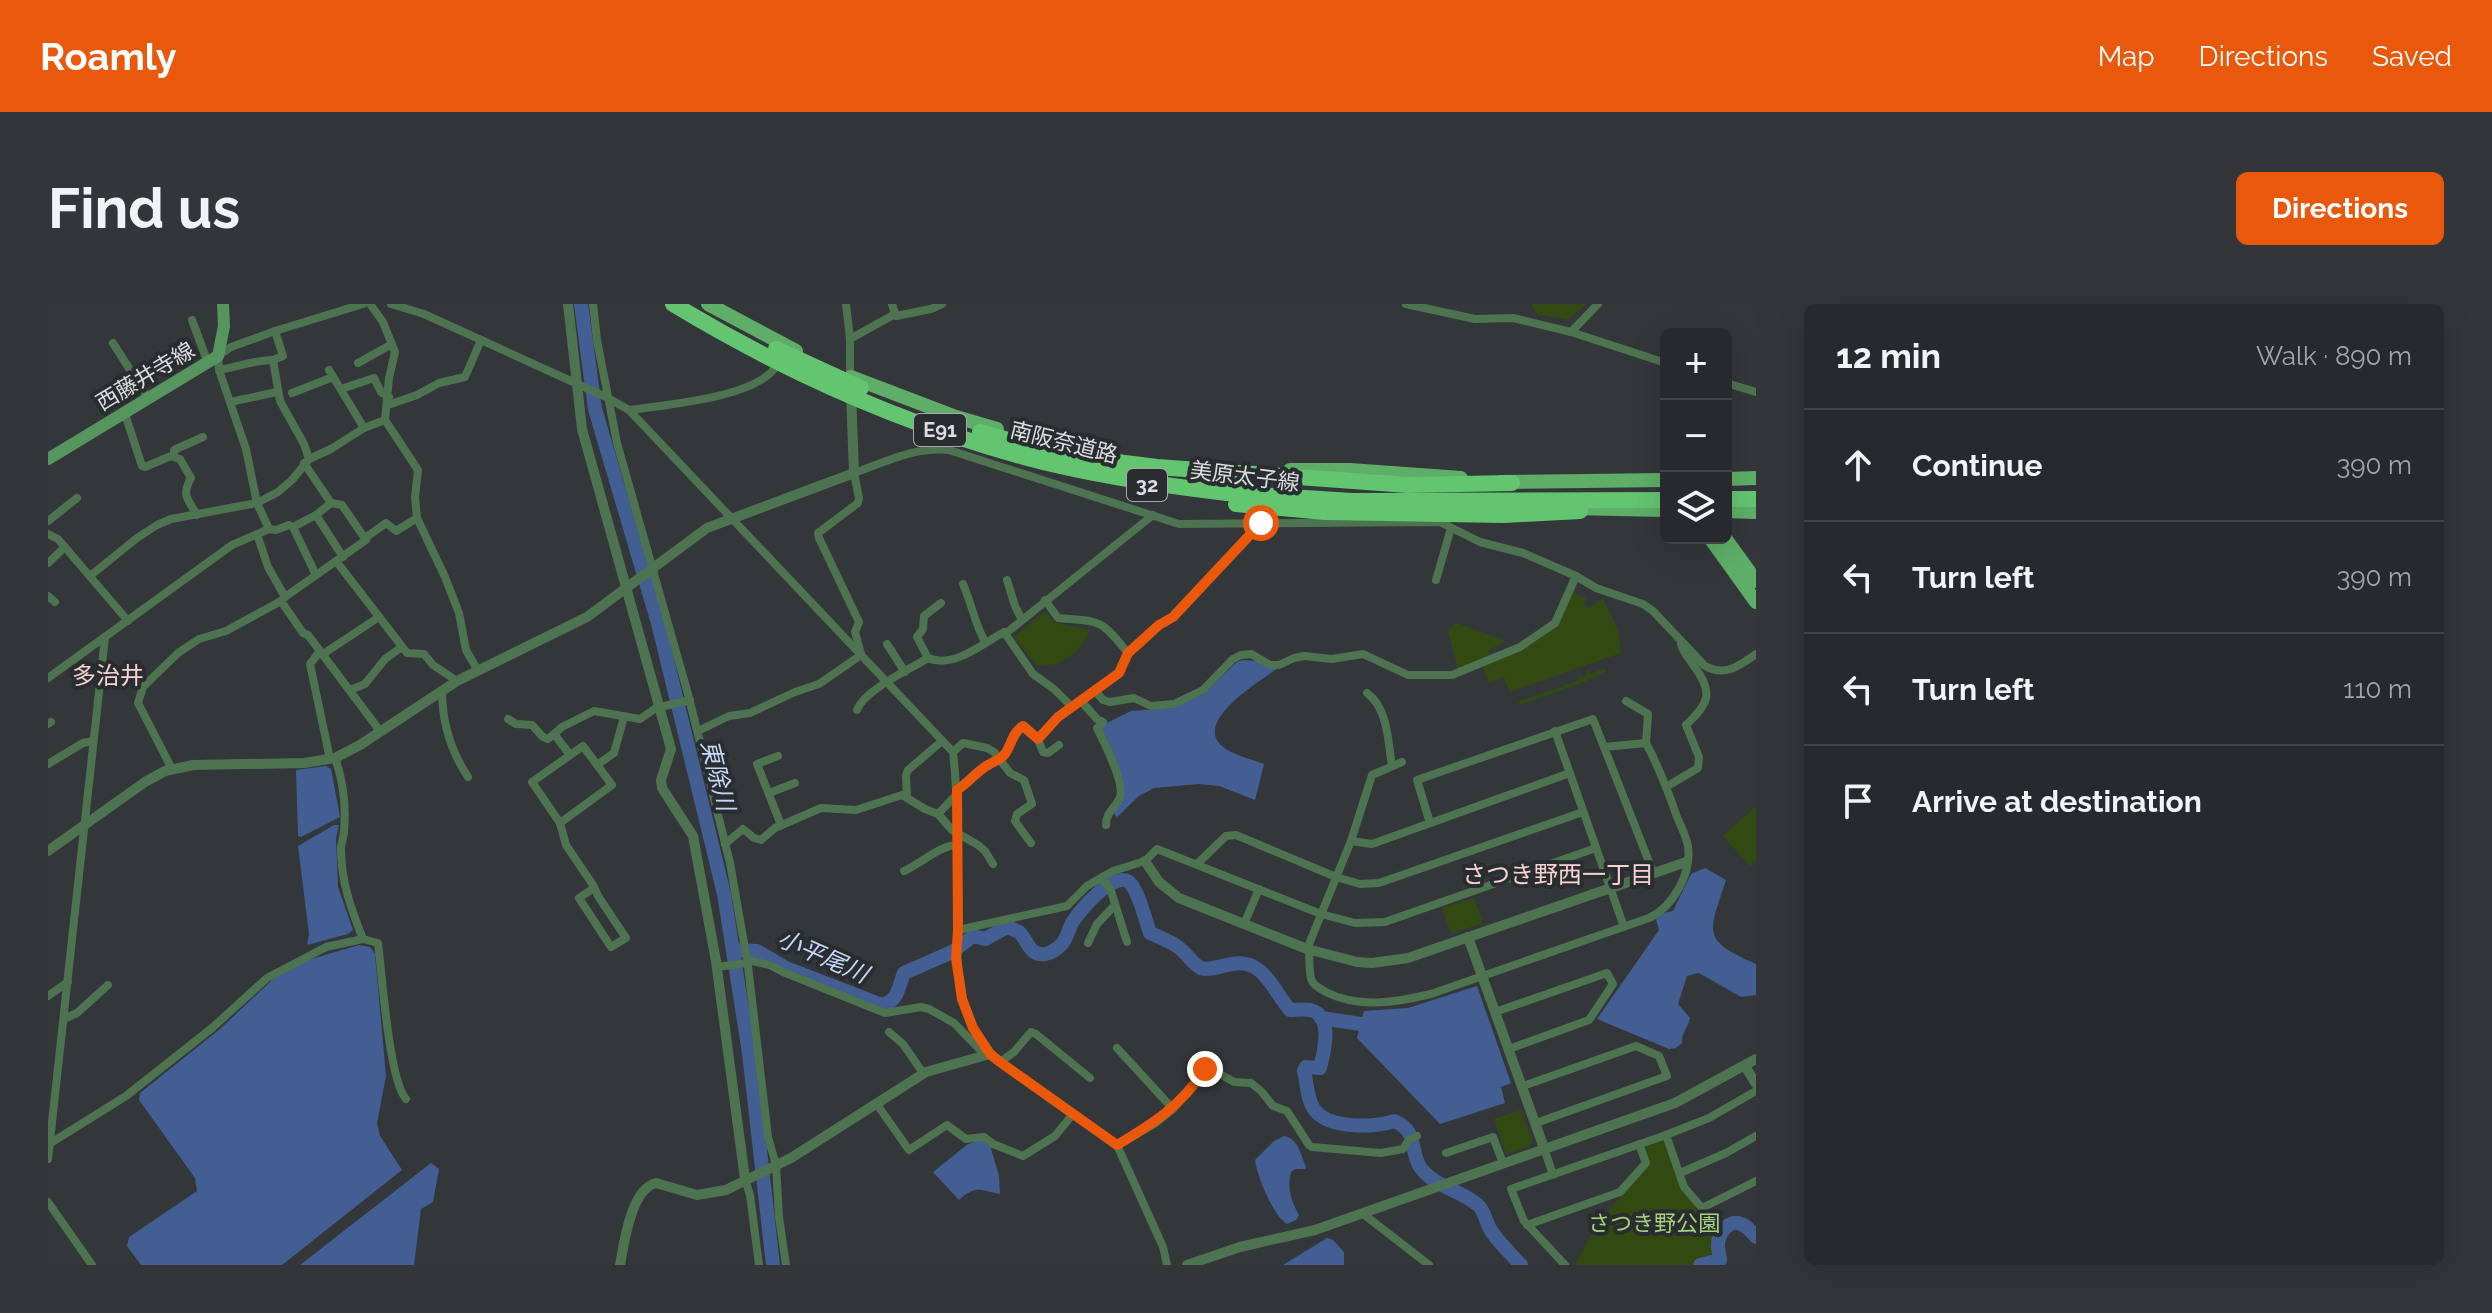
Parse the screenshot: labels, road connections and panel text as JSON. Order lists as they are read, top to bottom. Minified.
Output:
{"streets":{"highway":["E91","南阪奈道路"],"main road":["西藤井寺線","美原太子線","32"]},"districts":["多治井","さつき野西一丁目"],"water":["東除川","小平尾川"],"parks":["さつき野公園"],"page":{"header":"Roamly","nav":["Map","Directions","Saved"],"buttons":"Directions","title":"Find us","heading":["12 min","Walk · 890 m"],"map_buttons":["+","−"],"list":[["Continue","390 m"],["Turn left","390 m"],["Turn left","110 m"],"Arrive at destination"]}}
